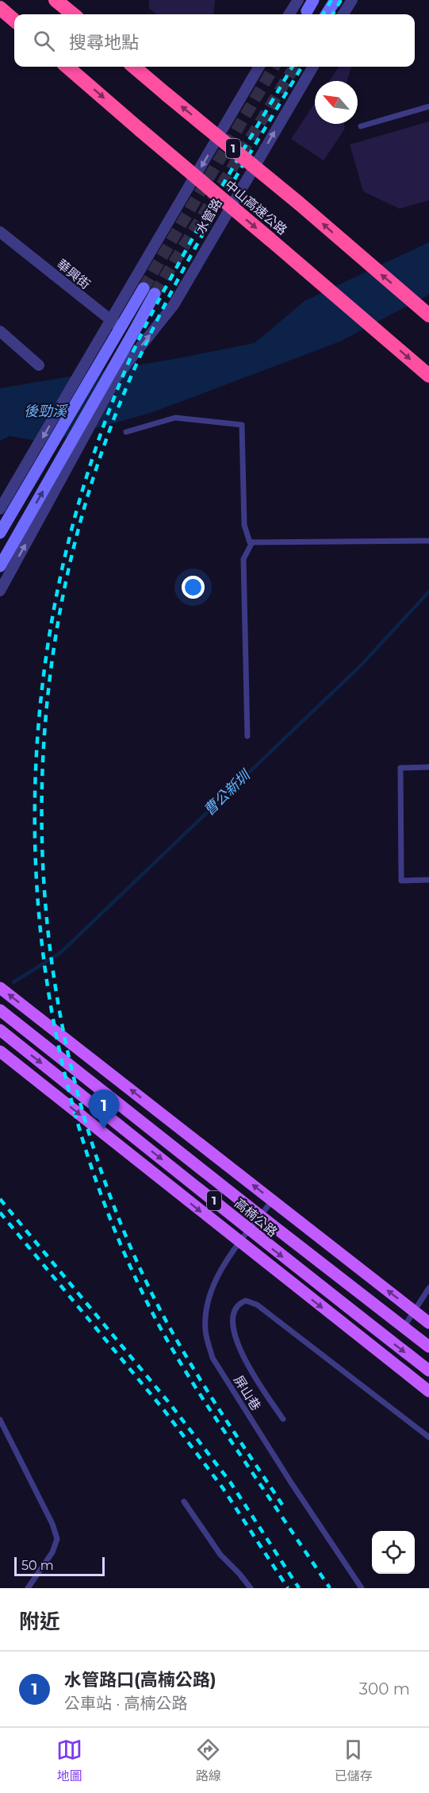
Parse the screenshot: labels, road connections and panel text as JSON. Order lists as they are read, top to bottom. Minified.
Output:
{"streets":{"highway":["1","中山高速公路"],"main road":["高楠公路"],"street":["水管路","華興街"],"lane":["屏山巷"]},"crossings":[["1","屏山巷"],["高楠公路","屏山巷"]],"water":["後勁溪","曹公新圳"],"scale_bar":"50 m","north":"top left","page":{"search":"搜尋地點","pins":"1","scale":"50 m","heading":"附近","list":[{"mark":"1","name":"水管路口(高楠公路)","note":"公車站 · 高楠公路","value":"300 m"}],"nav":["地圖","路線","已儲存"]}}
